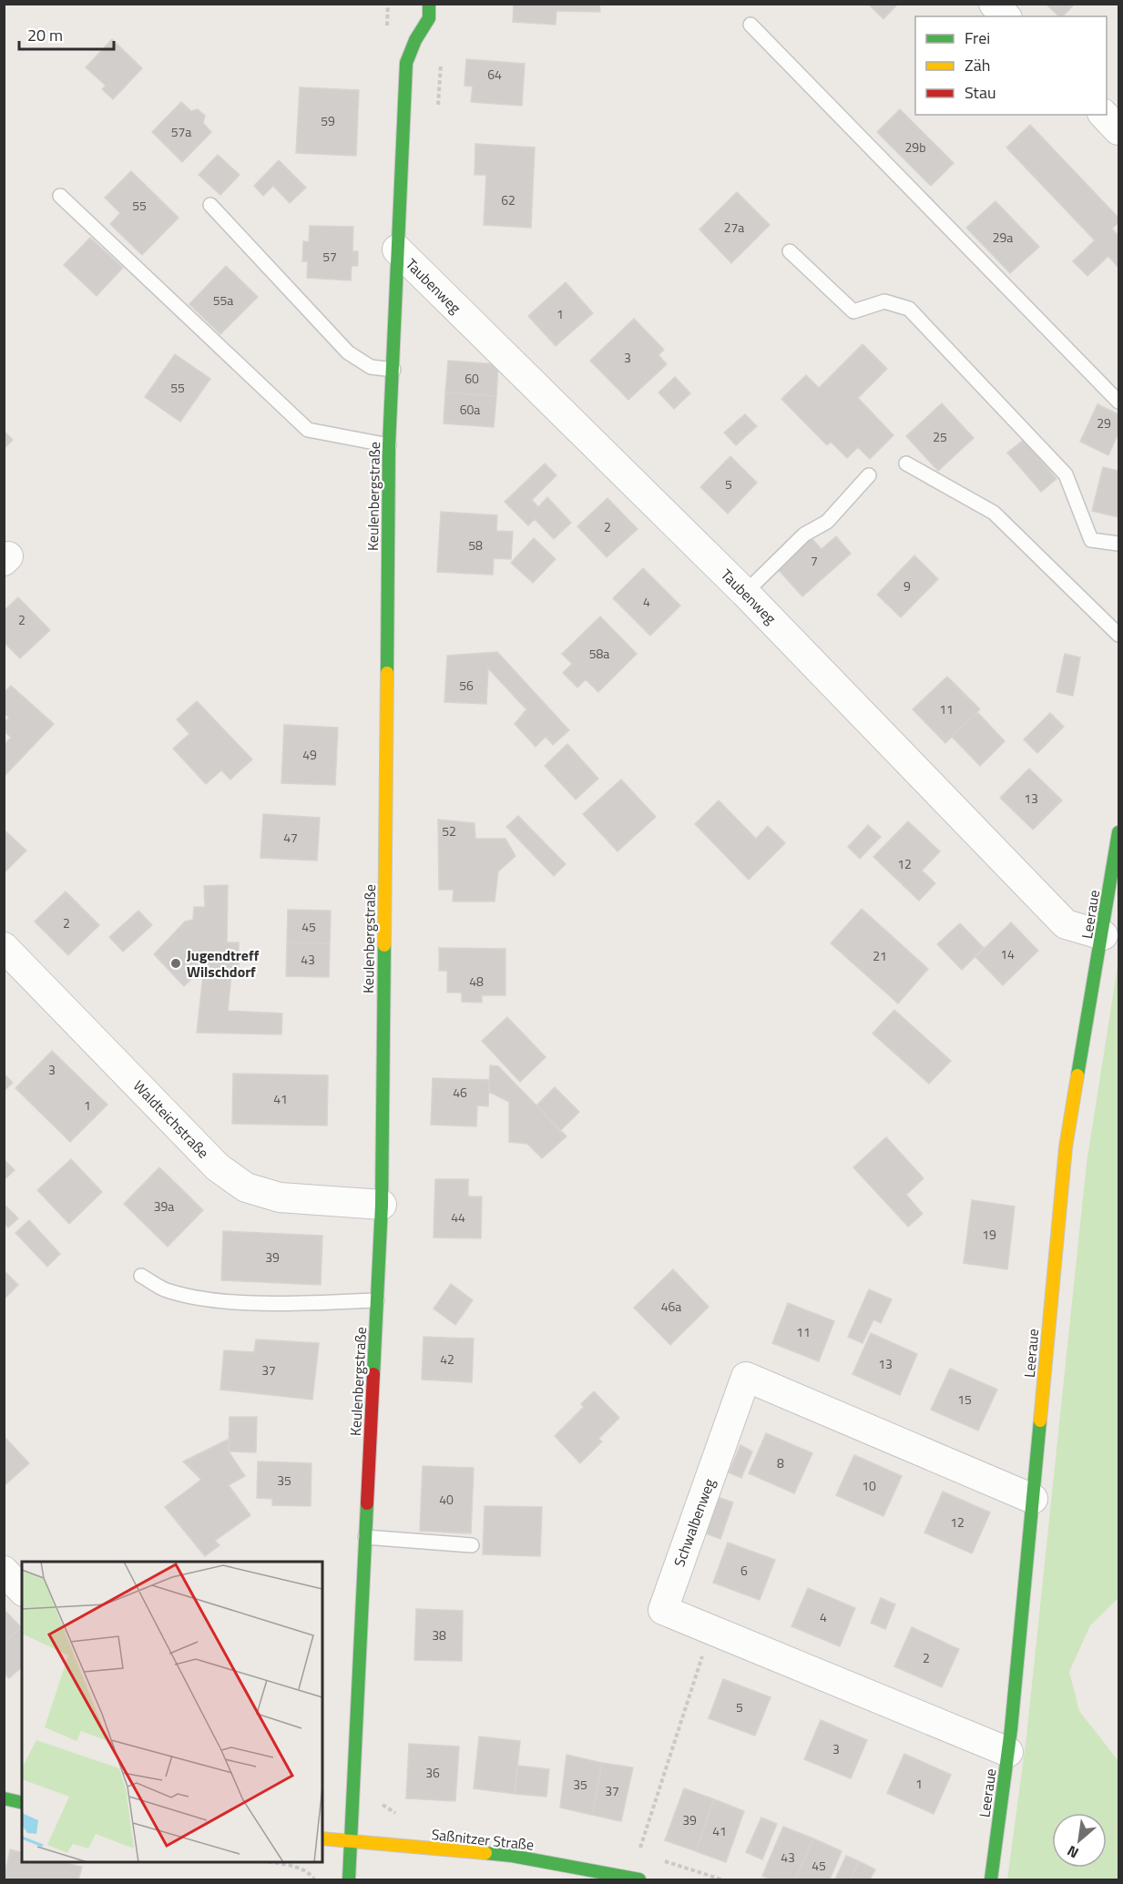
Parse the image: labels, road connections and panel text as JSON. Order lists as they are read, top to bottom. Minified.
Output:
{"streets":{"street":["Taubenweg","Keulenbergstraße","Leeraue","Waldteichstraße","Schwalbenweg","Saßnitzer Straße"]},"crossings":[["Taubenweg","Keulenbergstraße"],["Taubenweg","Leeraue"],["Keulenbergstraße","Waldteichstraße"],["Keulenbergstraße","Saßnitzer Straße"],["Leeraue","Schwalbenweg"]],"places":["Jugendtreff Wilschdorf"],"house_numbers":["64","59","57a","29b","62","55","27a","29a","57","55a","1","3","60","55","60a","29","25","5","2","58","7","9","4","2","58a","56","11","49","13","52","47","12","2","45","14","21","43","48","3","46","41","1","39a","44","19","39","46a","11","42","13","37","15","8","35","10","40","12","6","4","38","2","5","3","36","1","35","37","39","41","43","45"],"legend":["Frei","Zäh","Stau"],"scale_bar":"20 m","north":"bottom left"}
